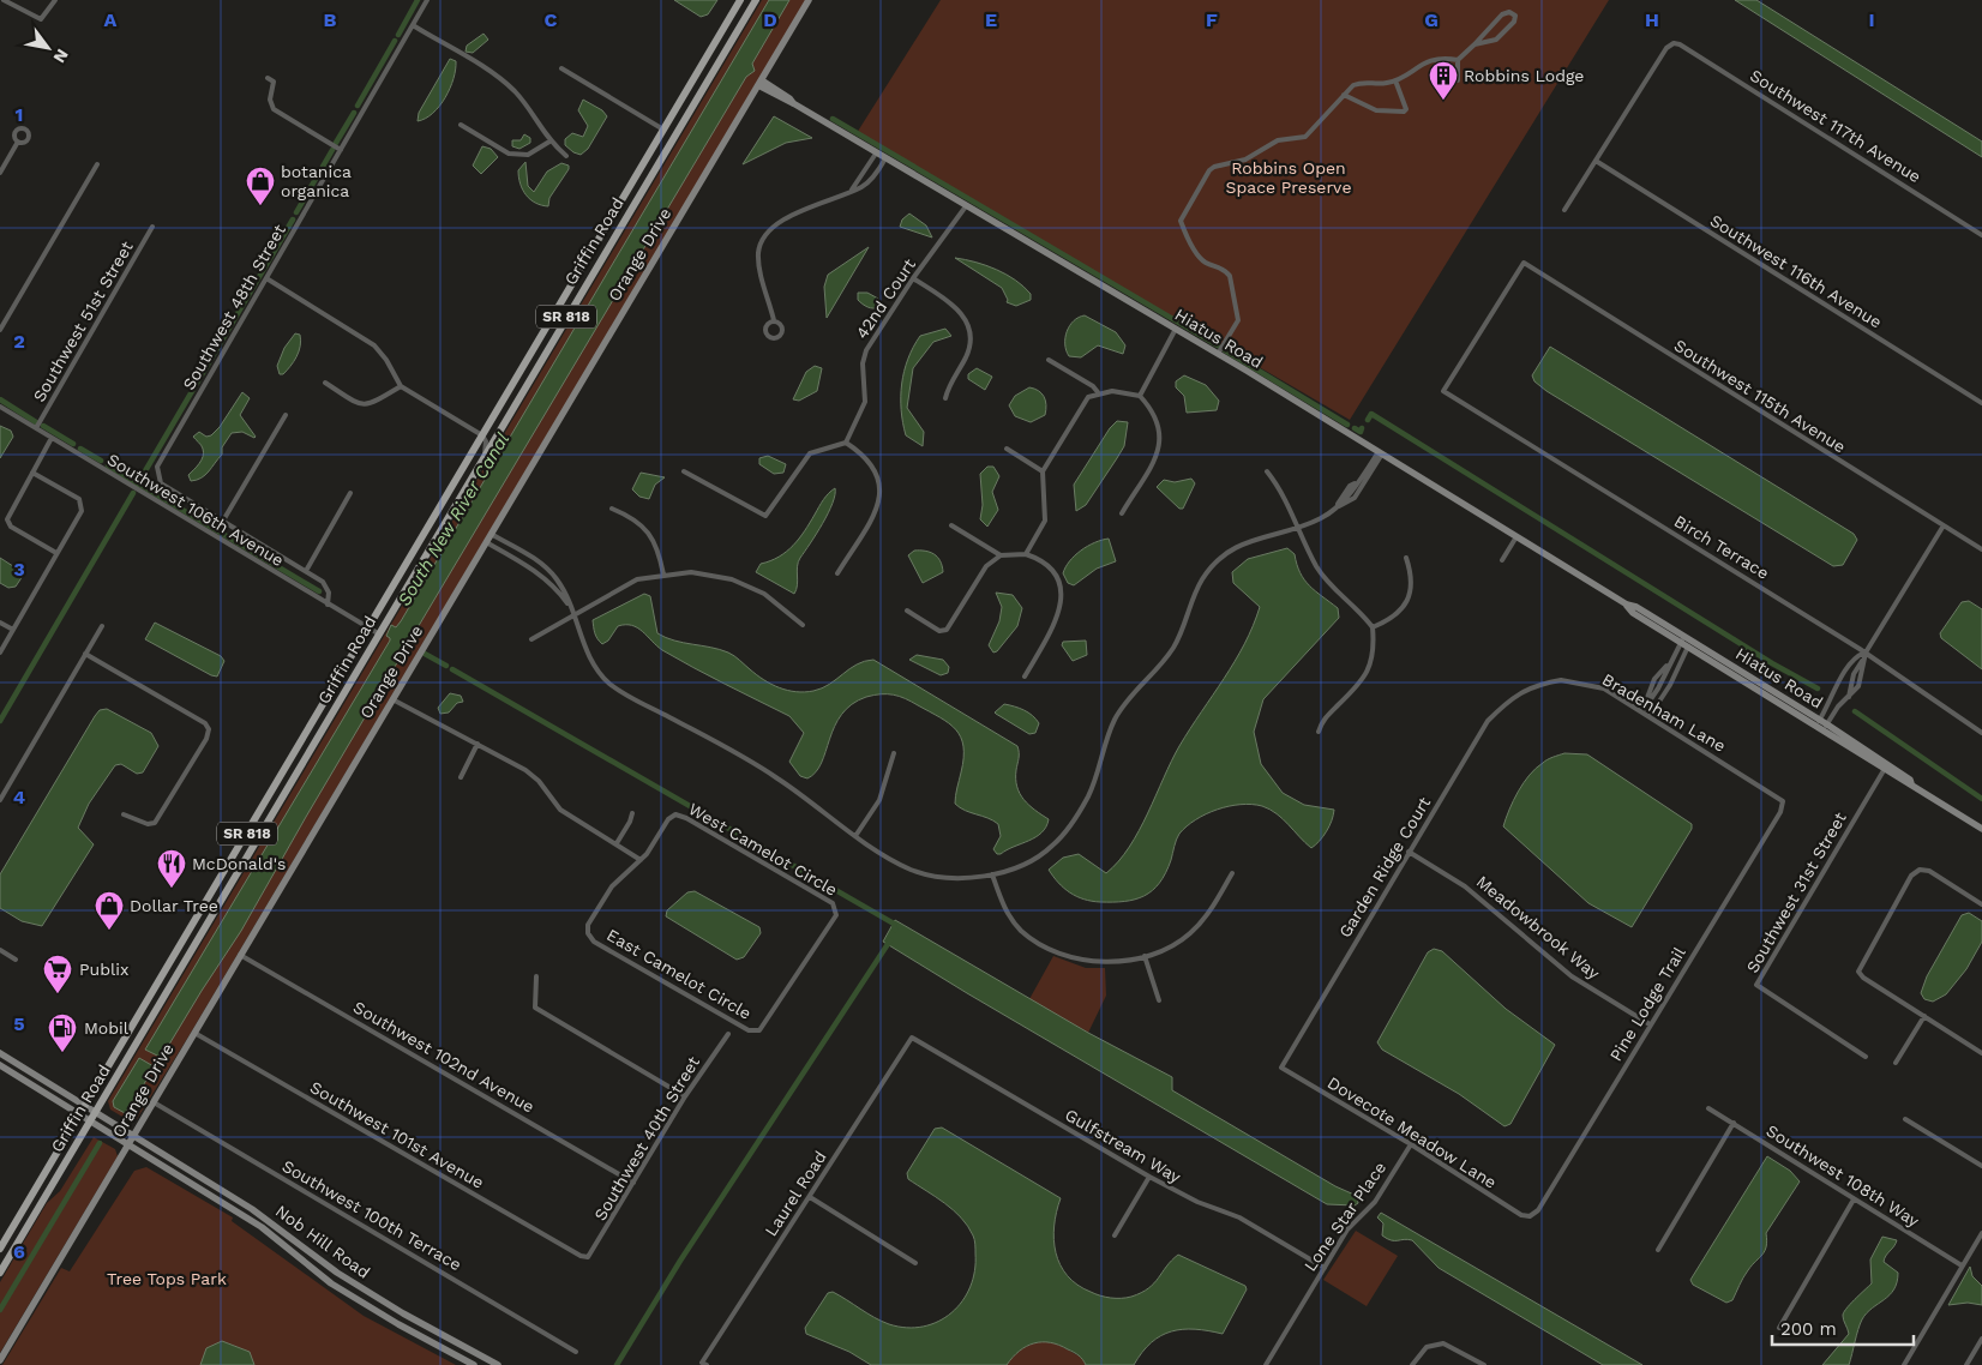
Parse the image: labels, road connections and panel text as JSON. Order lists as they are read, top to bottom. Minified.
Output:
{"streets":{"main road":["Griffin Road","SR 818"],"street":["Southwest 117th Avenue","Orange Drive","Southwest 116th Avenue","42nd Court","Southwest 48th Street","Southwest 51st Street","Hiatus Road","Southwest 115th Avenue","Southwest 106th Avenue","Birch Terrace","Bradenham Lane","West Camelot Circle","Garden Ridge Court","Southwest 31st Street","Meadowbrook Way","East Camelot Circle","Pine Lodge Trail","Southwest 102nd Avenue","Dovecote Meadow Lane","Southwest 101st Avenue","Southwest 40th Street","Gulfstream Way","Southwest 108th Way","Laurel Road","Southwest 100th Terrace","Lone Star Place","Nob Hill Road"]},"crossings":[["Southwest 117th Avenue","Southwest 116th Avenue"],["Griffin Road","Southwest 106th Avenue"],["Griffin Road","Nob Hill Road"],["Orange Drive","Hiatus Road"],["Orange Drive","Southwest 102nd Avenue"],["Orange Drive","Southwest 101st Avenue"],["Orange Drive","Southwest 100th Terrace"],["Orange Drive","Nob Hill Road"],["42nd Court","Hiatus Road"],["Southwest 51st Street","Southwest 106th Avenue"],["Hiatus Road","Southwest 31st Street"],["Southwest 115th Avenue","Birch Terrace"],["Bradenham Lane","Garden Ridge Court"],["Bradenham Lane","Pine Lodge Trail"],["West Camelot Circle","East Camelot Circle"],["Garden Ridge Court","Meadowbrook Way"],["Garden Ridge Court","Dovecote Meadow Lane"],["Meadowbrook Way","Pine Lodge Trail"],["Pine Lodge Trail","Dovecote Meadow Lane"],["Southwest 102nd Avenue","Southwest 40th Street"],["Dovecote Meadow Lane","Lone Star Place"],["Southwest 101st Avenue","Southwest 40th Street"],["Gulfstream Way","Laurel Road"],["Gulfstream Way","Lone Star Place"]],"water":["South New River Canal"],"parks":["Robbins Open Space Preserve","Tree Tops Park"],"places":{"building":["Robbins Lodge"],"shop":["botanica organica","Dollar Tree"],"restaurant":["McDonald's"],"supermarket":["Publix"],"fuel station":["Mobil"]},"scale_bar":"200 m","north":"bottom right","grid":{"columns":["A","B","C","D","E","F","G","H","I"],"rows":["1","2","3","4","5","6"]}}
